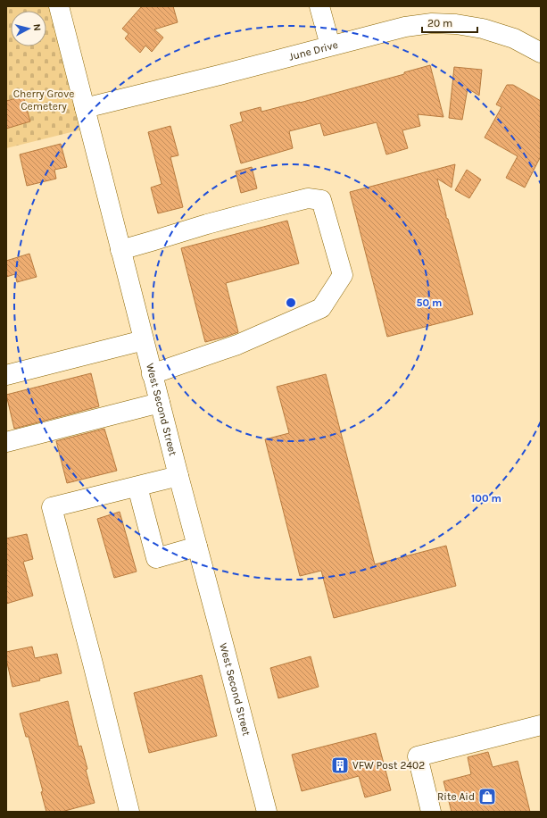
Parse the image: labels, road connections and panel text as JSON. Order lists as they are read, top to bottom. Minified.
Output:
{"streets":{"main road":["June Drive","West Second Street"]},"crossings":[["June Drive","West Second Street"]],"parks":["Cherry Grove Cemetery"],"places":{"building":["VFW Post 2402"],"shop":["Rite Aid"]},"scale_bar":"20 m","north":"right","rings":["50 m","100 m"]}
